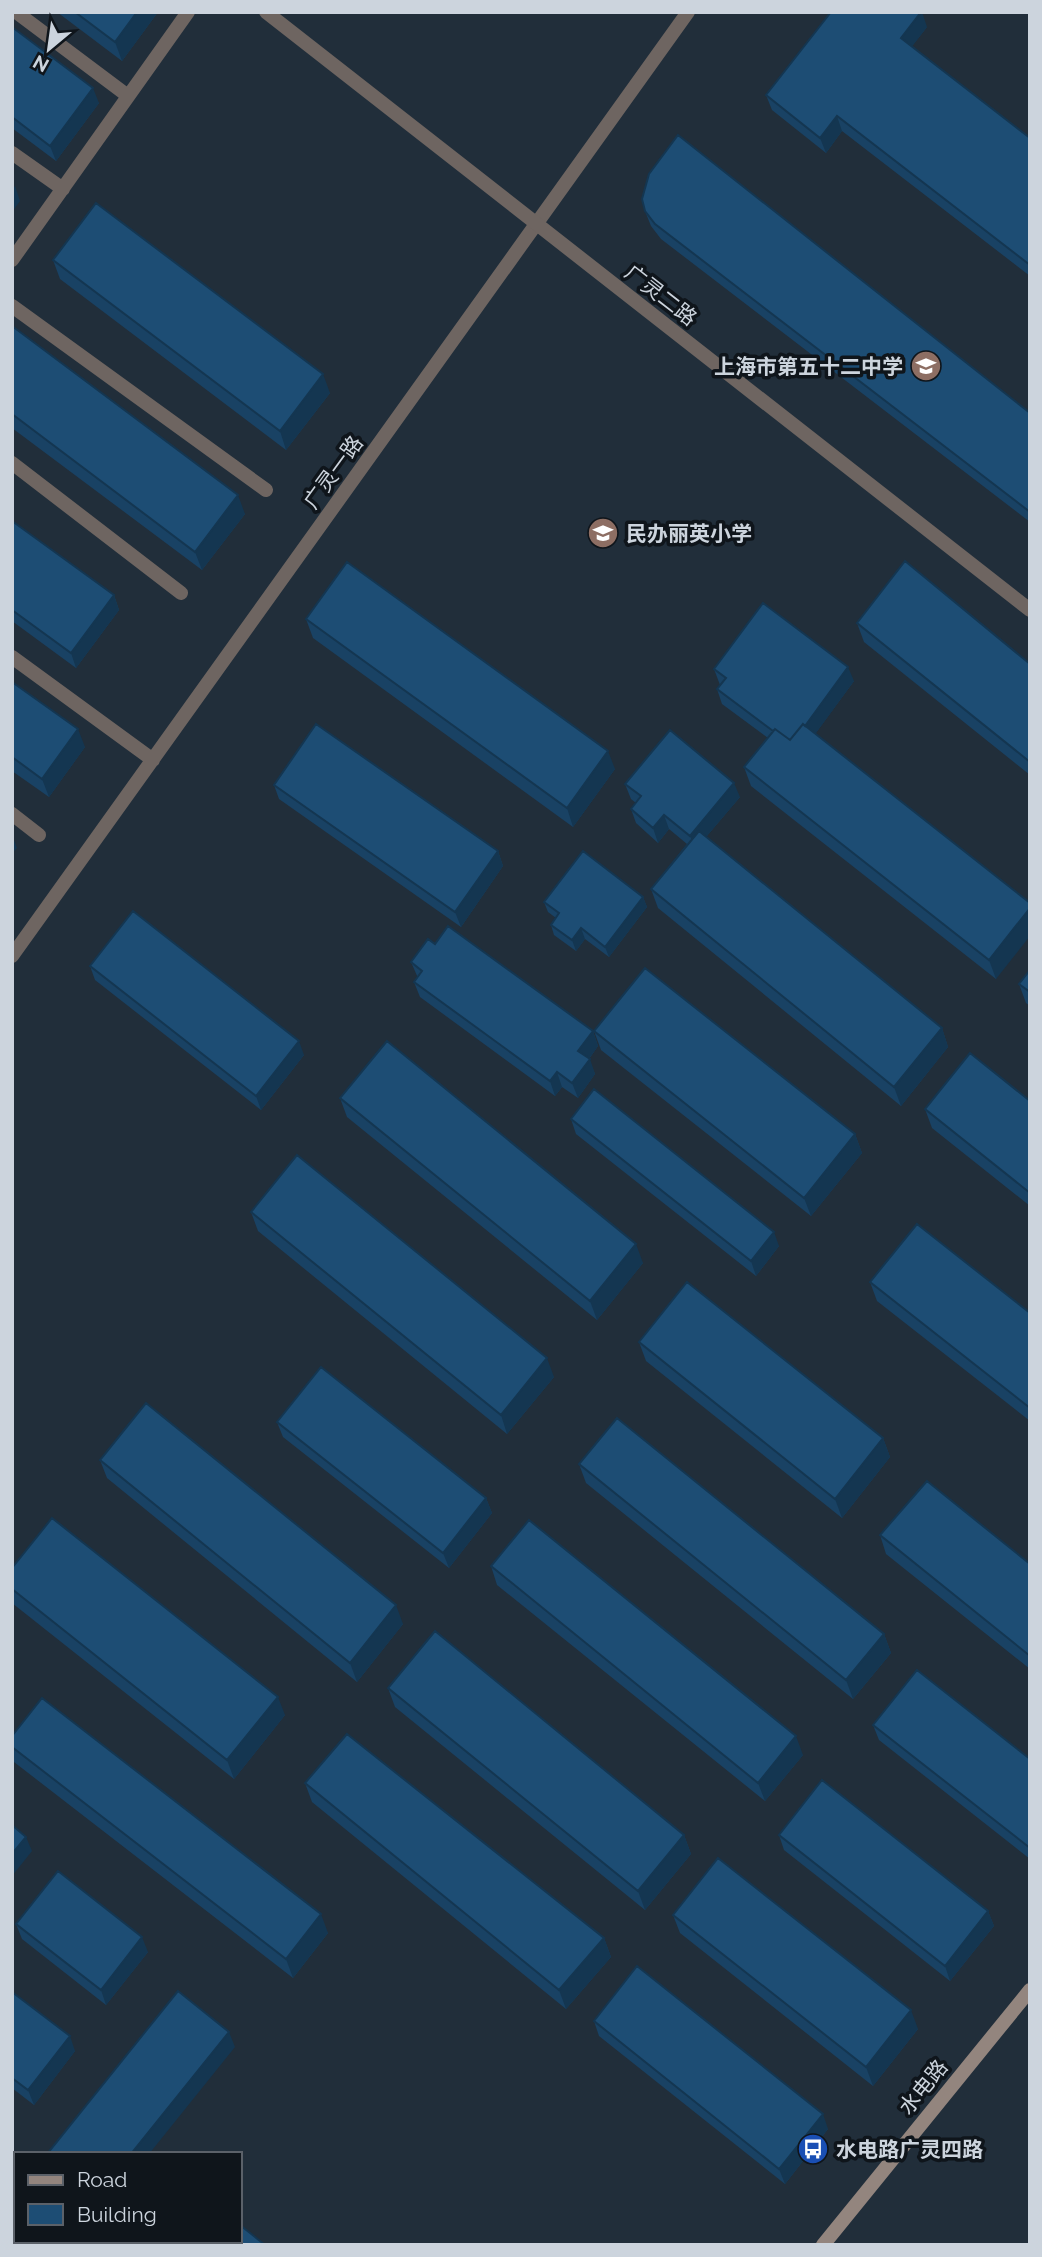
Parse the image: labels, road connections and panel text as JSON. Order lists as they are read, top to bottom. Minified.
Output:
{"streets":{"main road":["水电路"],"street":["广灵二路","广灵一路"]},"crossings":[["广灵二路","广灵一路"]],"places":{"school or university":["上海市第五十二中学","民办丽英小学"],"bus stop":["水电路广灵四路"]},"legend":["Road","Building"],"north":"bottom left"}
